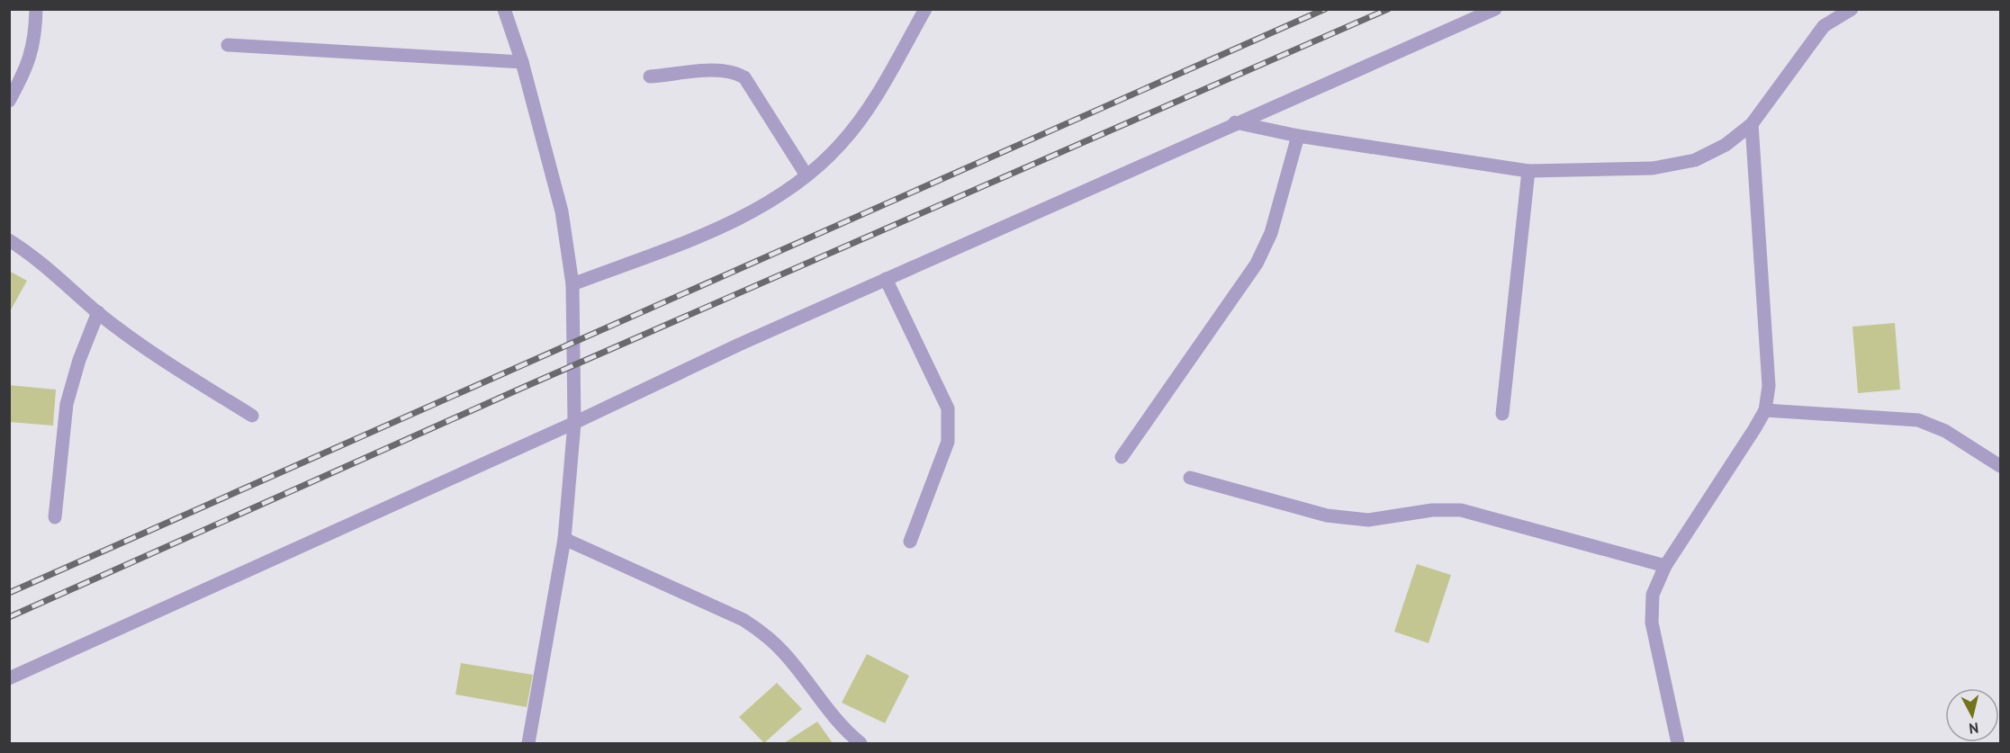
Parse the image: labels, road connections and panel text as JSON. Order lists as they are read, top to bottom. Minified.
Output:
{"north":"bottom"}
